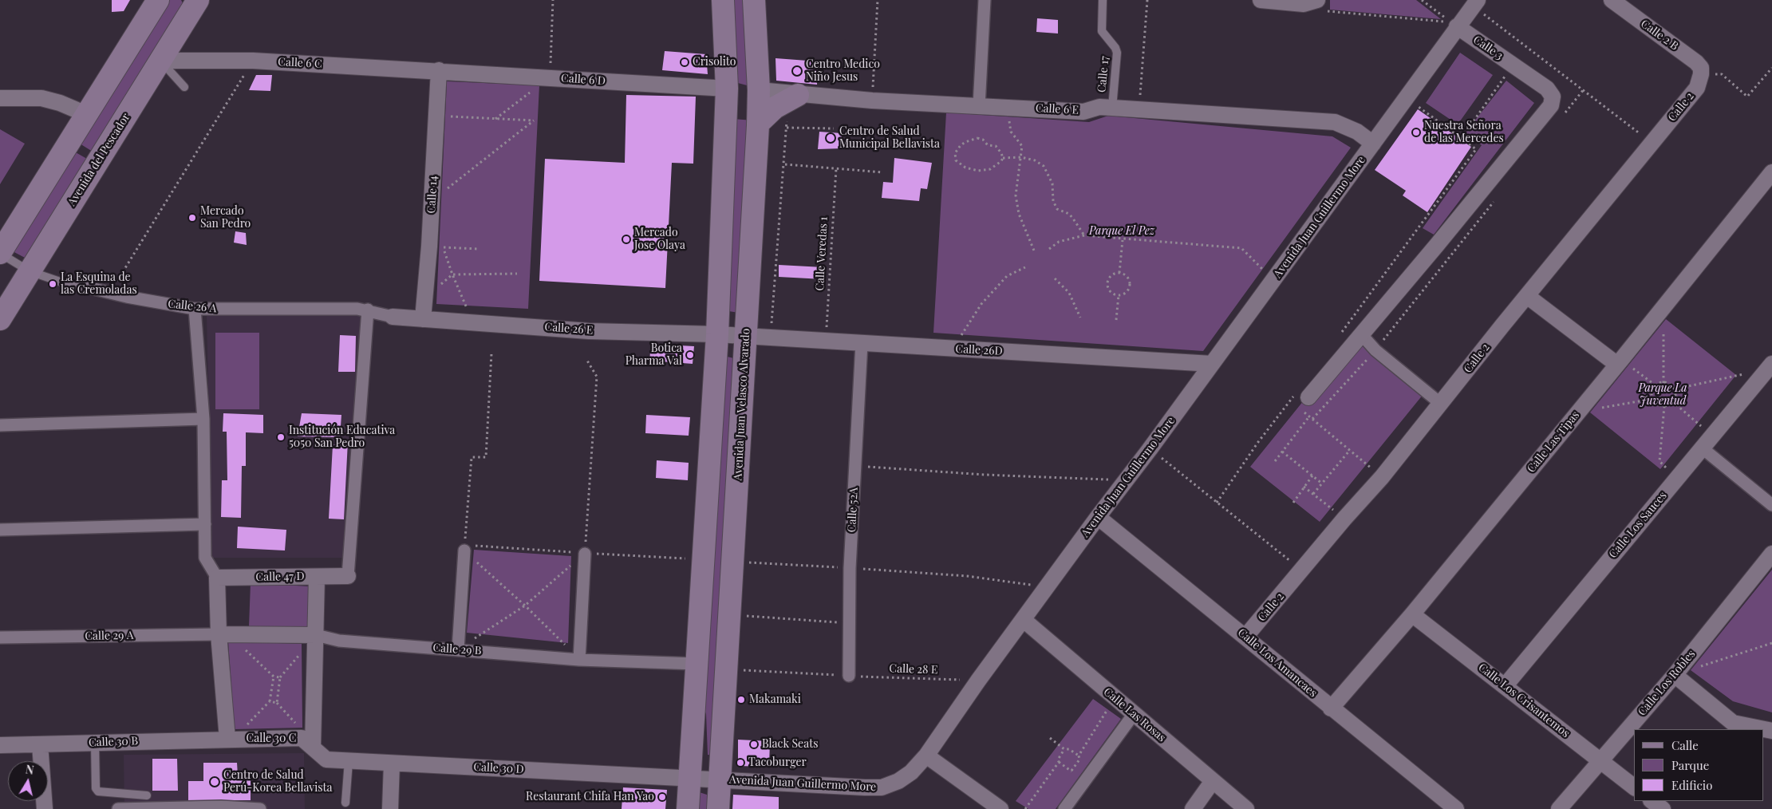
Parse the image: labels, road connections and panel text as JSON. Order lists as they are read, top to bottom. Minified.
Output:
{"streets":{"main road":["Avenida del Pescador","Avenida Juan Velasco Alvarado"],"street":["Calle 2 B","Calle 3","Calle 6 C","Calle 6 D","Calle 2","Calle 6 E","Calle 14","Avenida Juan Guillermo More","Calle 26 A","Calle 26 E","Calle 26D","Calle Las Tipas","Calle 52A","Calle Los Sauces","Calle 47 D","Calle 29 A","Calle 29 B","Calle Los Amancaes","Calle Los Robles","Calle Los Crisantemos","Calle Las Rosas","Calle 30 C","Calle 30 B","Calle 30 D"],"lane":["Calle 17"],"path":["Calle Veredas 1","Calle 28 E"]},"crossings":[["Calle 2 B","Calle 2"],["Calle 3","Avenida Juan Guillermo More"],["Calle 6 C","Calle 6 D"],["Calle 6 C","Avenida del Pescador"],["Calle 6 C","Calle 14"],["Calle 17","Calle 6 E"],["Calle 6 D","Calle 14"],["Calle 2","Calle Los Amancaes"],["Calle 6 E","Avenida Juan Guillermo More"],["Calle 6 E","Avenida Juan Velasco Alvarado"],["Avenida del Pescador","Calle 26 A"],["Calle 14","Calle 26 E"],["Avenida Juan Guillermo More","Calle 26D"],["Avenida Juan Guillermo More","Avenida Juan Velasco Alvarado"],["Avenida Juan Guillermo More","Calle Los Amancaes"],["Avenida Juan Guillermo More","Calle 28 E"],["Avenida Juan Guillermo More","Calle Las Rosas"],["Avenida Juan Guillermo More","Calle 30 D"],["Calle Veredas 1","Calle 26D"],["Calle 26 A","Calle 26 E"],["Calle 26 A","Calle 47 D"],["Calle 26 E","Calle 26D"],["Calle 26 E","Avenida Juan Velasco Alvarado"],["Calle 26D","Avenida Juan Velasco Alvarado"],["Calle 26D","Calle 52A"],["Avenida Juan Velasco Alvarado","Calle 28 E"],["Calle Las Tipas","Calle Los Amancaes"],["Calle Las Tipas","Calle Los Crisantemos"],["Calle 52A","Calle 28 E"],["Calle Los Sauces","Calle Los Crisantemos"],["Calle 29 A","Calle 29 B"],["Calle Los Robles","Calle Los Crisantemos"],["Calle 30 C","Calle 30 B"],["Calle 30 C","Calle 30 D"]],"parks":["Parque El Pez","Parque La Juventud"],"places":["Crisolito","Centro Medico Niño Jesus","Nuestra Señora de las Mercedes","Centro de Salud Municipal Bellavista","Mercado San Pedro","Mercado Jose Olaya","La Esquina de las Cremoladas","Botica Pharma Val","Institución Educativa 5050 San Pedro","Makamaki","Black Seats","Tacoburger","Centro de Salud Perú-Korea Bellavista","Restaurant Chifa Han Yao"],"legend":["Calle","Parque","Edificio"],"north":"top"}
